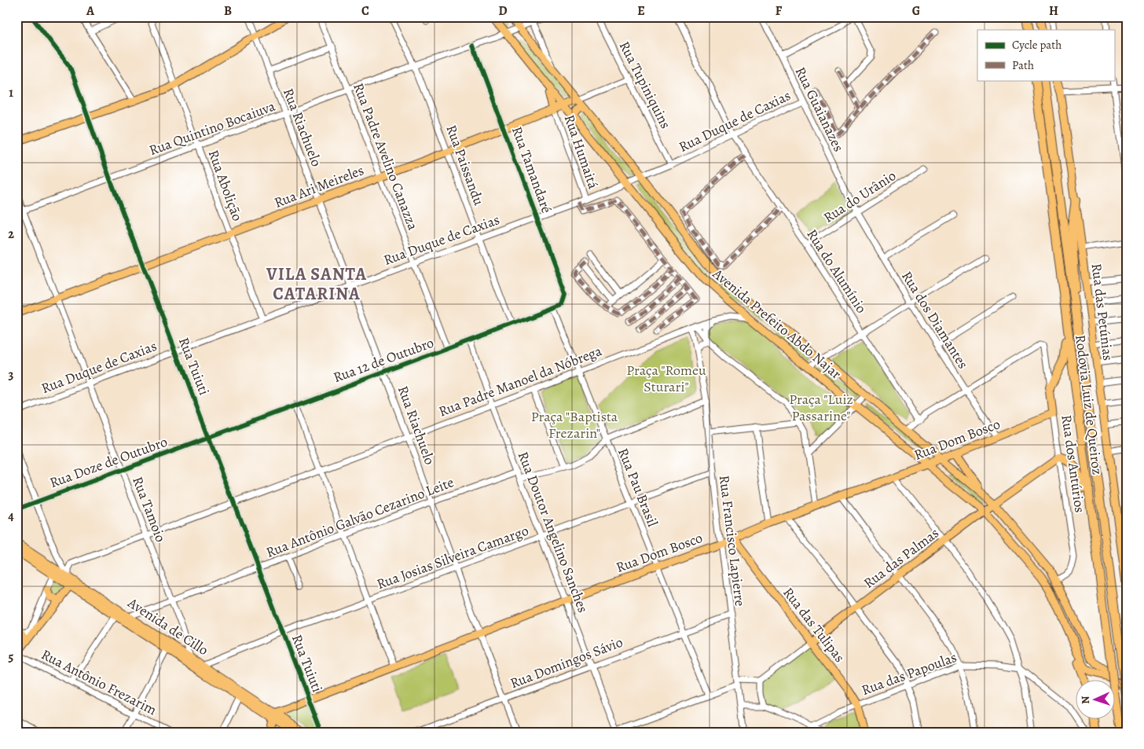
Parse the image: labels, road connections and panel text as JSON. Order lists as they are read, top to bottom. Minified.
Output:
{"streets":{"highway":["Rodovia Luiz de Queiroz"],"main road":["Rua Ari Meireles","Rua das Petúnias","Avenida Prefeito Abdo Najar","Rua Dom Bosco","Rua dos Antúrios","Rua das Palmas","Rua das Tulipas","Avenida de Cillo"],"street":["Rua Tupiniquins","Rua Guaianazes","Rua Duque de Caxias","Rua Riachuelo","Rua Quintino Bocaiuva","Rua Humaitá","Rua Padre Avelino Canazza","Rua Paissandu","Rua Tamandaré","Rua Abolição","Rua do Urânio","Rua do Alumínio","Rua dos Diamantes","Rua 12 de Outubro","Rua Tuiuti","Rua Padre Manoel da Nóbrega","Rua Doze de Outubro","Rua Pau Brasil","Rua Tamoio","Rua Antônio Galvão Cezarino Leite","Rua Doutor Angelino Sanches","Rua Francisco Lapierre","Rua Josias Silveira Camargo","Rua Domingos Sávio","Rua das Papoulas","Rua Antônio Frezarim"]},"crossings":[["Rua Tupiniquins","Rua Duque de Caxias"],["Rua Tupiniquins","Rua Ari Meireles"],["Rua Guaianazes","Rua Duque de Caxias"],["Rua Guaianazes","Rua do Urânio"],["Rua Guaianazes","Rua dos Diamantes"],["Rua Duque de Caxias","Rua Riachuelo"],["Rua Duque de Caxias","Rua Humaitá"],["Rua Duque de Caxias","Rua Padre Avelino Canazza"],["Rua Duque de Caxias","Rua Paissandu"],["Rua Duque de Caxias","Rua Tamandaré"],["Rua Duque de Caxias","Rua Abolição"],["Rua Duque de Caxias","Rua do Alumínio"],["Rua Duque de Caxias","Avenida Prefeito Abdo Najar"],["Rua Duque de Caxias","Rua Tuiuti"],["Rua Duque de Caxias","Rua Tamoio"],["Rua Riachuelo","Rua Quintino Bocaiuva"],["Rua Riachuelo","Rua Ari Meireles"],["Rua Riachuelo","Rua 12 de Outubro"],["Rua Riachuelo","Rua Padre Manoel da Nóbrega"],["Rua Riachuelo","Rua Dom Bosco"],["Rua Riachuelo","Rua Antônio Galvão Cezarino Leite"],["Rua Riachuelo","Rua Josias Silveira Camargo"],["Rua Riachuelo","Rua Domingos Sávio"],["Rua Quintino Bocaiuva","Rua Padre Avelino Canazza"],["Rua Quintino Bocaiuva","Rua Paissandu"],["Rua Quintino Bocaiuva","Rua Tamandaré"],["Rua Quintino Bocaiuva","Rua Abolição"],["Rua Quintino Bocaiuva","Avenida Prefeito Abdo Najar"],["Rua Quintino Bocaiuva","Rua Tuiuti"],["Rua Quintino Bocaiuva","Rua Tamoio"],["Rua Humaitá","Rua Ari Meireles"],["Rua Padre Avelino Canazza","Rua Ari Meireles"],["Rua Padre Avelino Canazza","Rua 12 de Outubro"],["Rua Paissandu","Rua Ari Meireles"],["Rua Paissandu","Rua 12 de Outubro"],["Rua Tamandaré","Rua Ari Meireles"],["Rua Tamandaré","Rua 12 de Outubro"],["Rua Abolição","Rua Ari Meireles"],["Rua Ari Meireles","Avenida Prefeito Abdo Najar"],["Rua Ari Meireles","Rua Tuiuti"],["Rua Ari Meireles","Rua Tamoio"],["Rua do Urânio","Rua do Alumínio"],["Rua do Urânio","Rua dos Diamantes"],["Rua dos Diamantes","Rua Dom Bosco"],["Rua dos Diamantes","Rua dos Antúrios"],["Avenida Prefeito Abdo Najar","Rua Padre Manoel da Nóbrega"],["Avenida Prefeito Abdo Najar","Rua Dom Bosco"],["Avenida Prefeito Abdo Najar","Rua dos Antúrios"],["Avenida Prefeito Abdo Najar","Rua das Palmas"],["Rua 12 de Outubro","Rua Tuiuti"],["Rua 12 de Outubro","Rua Doze de Outubro"],["Rua 12 de Outubro","Rua Pau Brasil"],["Rua 12 de Outubro","Rua Doutor Angelino Sanches"],["Rua Tuiuti","Rua Padre Manoel da Nóbrega"],["Rua Tuiuti","Rua Dom Bosco"],["Rua Tuiuti","Rua Doze de Outubro"],["Rua Tuiuti","Rua Antônio Galvão Cezarino Leite"],["Rua Tuiuti","Rua Josias Silveira Camargo"],["Rua Padre Manoel da Nóbrega","Rua Pau Brasil"],["Rua Padre Manoel da Nóbrega","Rua Tamoio"],["Rua Padre Manoel da Nóbrega","Rua Doutor Angelino Sanches"],["Rua Padre Manoel da Nóbrega","Rua Francisco Lapierre"],["Rua Padre Manoel da Nóbrega","Avenida de Cillo"],["Rua Dom Bosco","Rua dos Antúrios"],["Rua Dom Bosco","Rua Pau Brasil"],["Rua Dom Bosco","Rua Doutor Angelino Sanches"],["Rua Dom Bosco","Rua Francisco Lapierre"],["Rua Dom Bosco","Rua das Tulipas"],["Rua Dom Bosco","Avenida de Cillo"],["Rua Doze de Outubro","Rua Tamoio"],["Rua dos Antúrios","Rua das Palmas"],["Rua Pau Brasil","Rua Josias Silveira Camargo"],["Rua Pau Brasil","Rua Domingos Sávio"],["Rua Tamoio","Rua Antônio Galvão Cezarino Leite"],["Rua Tamoio","Rua Josias Silveira Camargo"],["Rua Tamoio","Avenida de Cillo"],["Rua Antônio Galvão Cezarino Leite","Rua Doutor Angelino Sanches"],["Rua Antônio Galvão Cezarino Leite","Avenida de Cillo"],["Rua Doutor Angelino Sanches","Rua Josias Silveira Camargo"],["Rua Doutor Angelino Sanches","Rua Domingos Sávio"],["Rua Francisco Lapierre","Rua Josias Silveira Camargo"],["Rua Francisco Lapierre","Rua Domingos Sávio"],["Rua Josias Silveira Camargo","Avenida de Cillo"],["Rua das Palmas","Rua das Tulipas"],["Rua das Tulipas","Rua das Papoulas"]],"districts":["VILA SANTA CATARINA"],"parks":["Praça \"Romeu Sturari\"","Praça \"Luiz Passarine\"","Praça \"Baptista Frezarin\""],"legend":["Cycle path","Path"],"north":"left","grid":{"columns":["A","B","C","D","E","F","G","H"],"rows":["1","2","3","4","5"]}}
